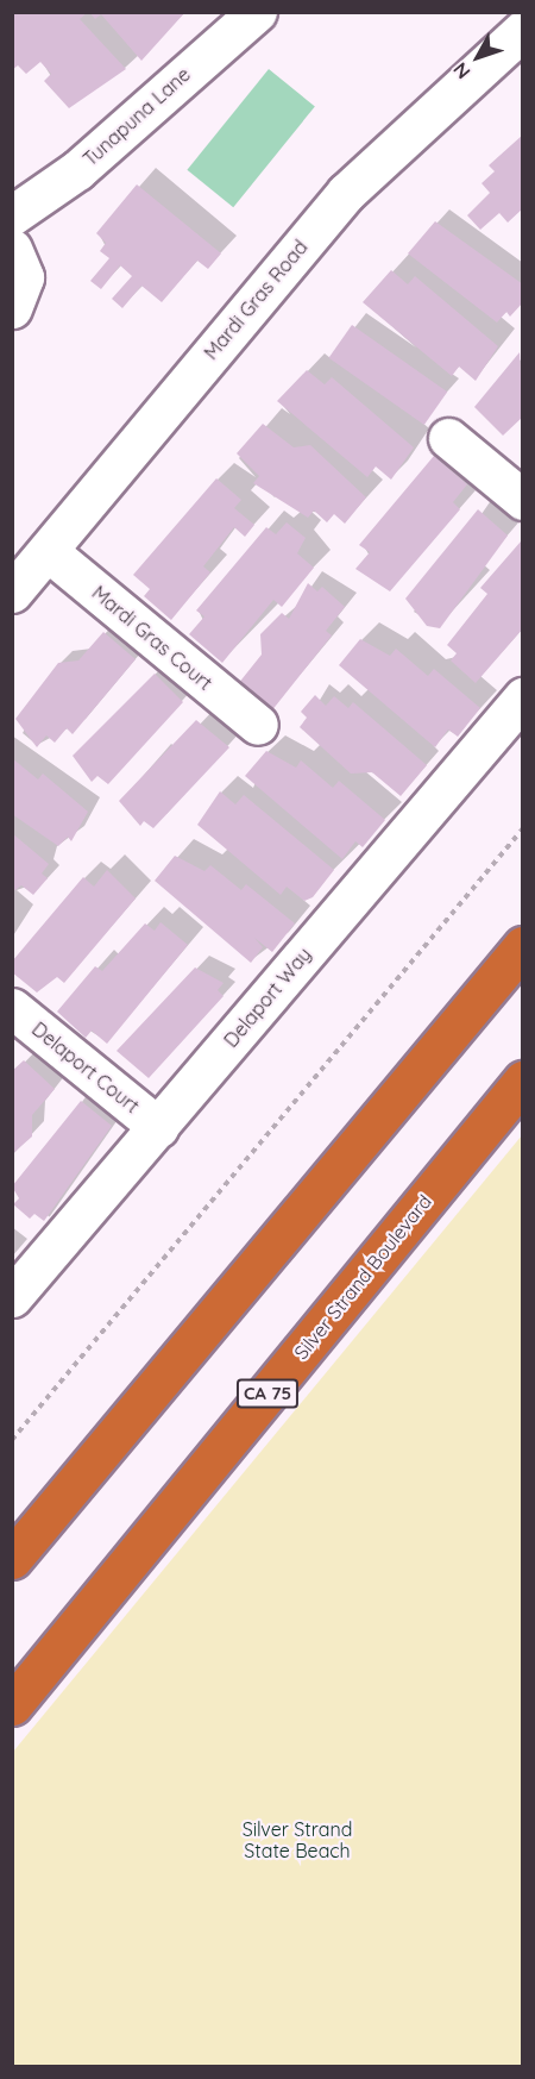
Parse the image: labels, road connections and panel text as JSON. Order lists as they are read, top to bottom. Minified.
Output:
{"streets":{"highway":["Silver Strand Boulevard","CA 75"],"street":["Tunapuna Lane","Mardi Gras Road","Mardi Gras Court","Delaport Way","Delaport Court"]},"crossings":[["Mardi Gras Road","Mardi Gras Court"],["Delaport Way","Delaport Court"]],"parks":["Silver Strand State Beach"],"north":"bottom left"}
